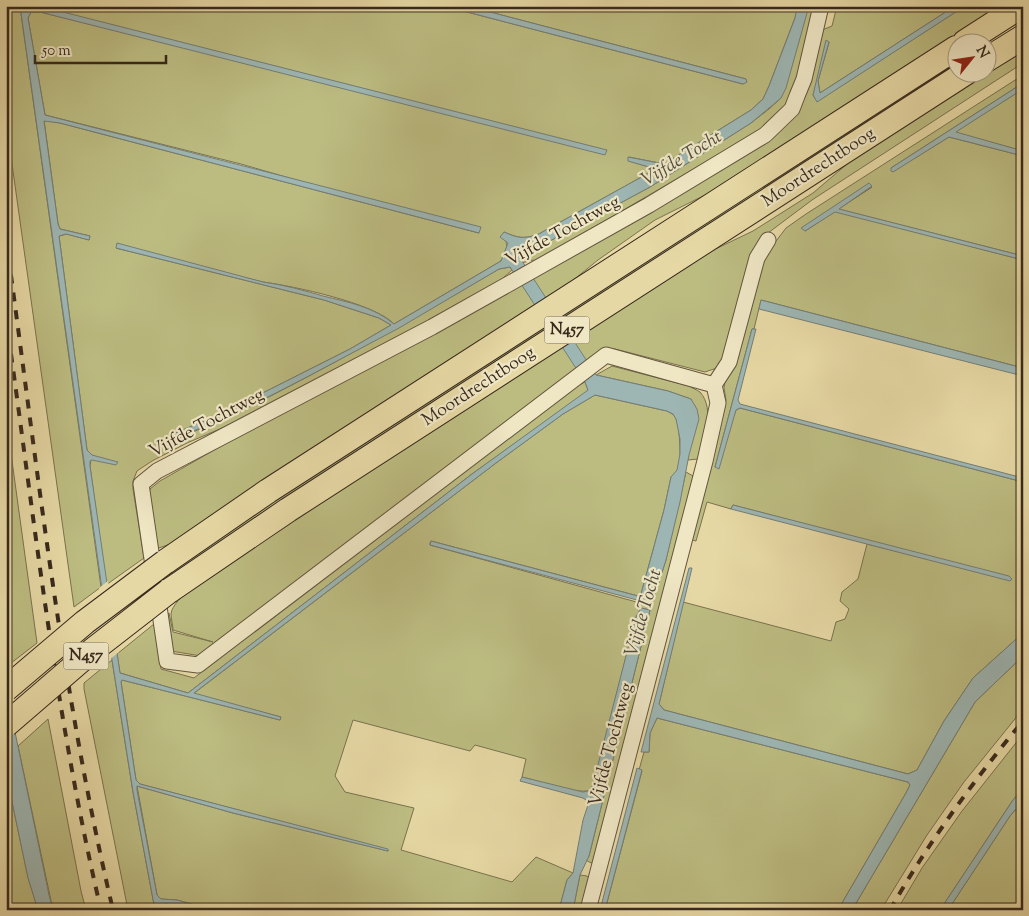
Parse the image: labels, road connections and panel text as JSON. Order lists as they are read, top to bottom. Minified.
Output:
{"streets":{"main road":["Moordrechtboog","N457"],"street":["Vijfde Tochtweg"]},"water":["Vijfde Tocht"],"scale_bar":"50 m","north":"top right"}
